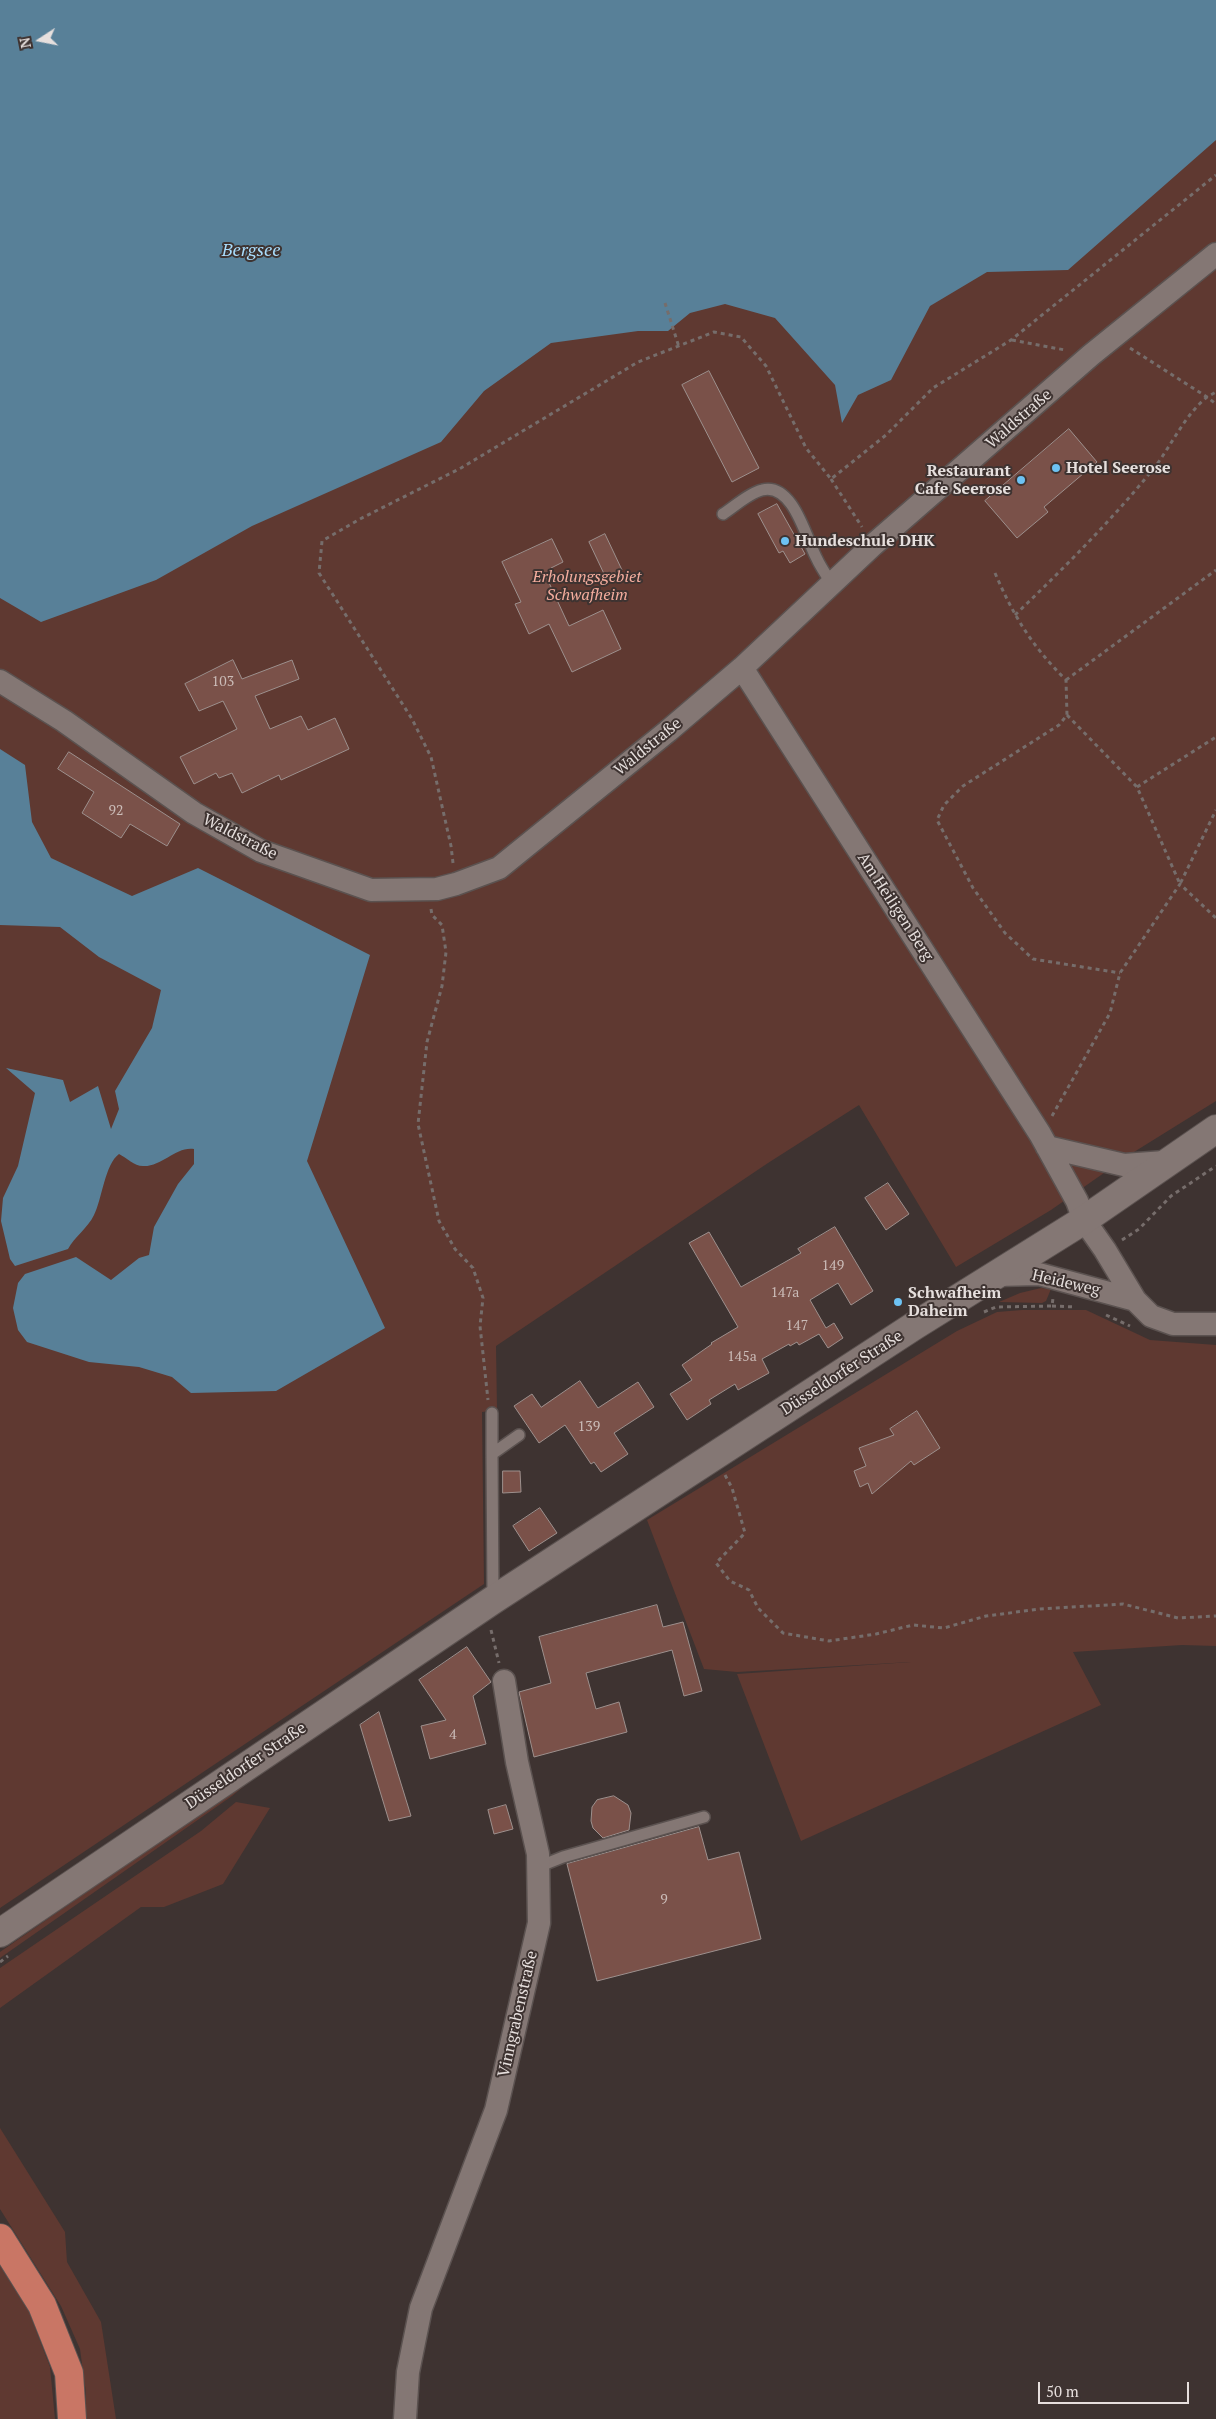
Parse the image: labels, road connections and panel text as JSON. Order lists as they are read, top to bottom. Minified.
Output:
{"streets":{"main road":["Düsseldorfer Straße"],"street":["Waldstraße","Am Heiligen Berg","Heideweg","Vinngrabenstraße"]},"crossings":[["Waldstraße","Am Heiligen Berg"],["Am Heiligen Berg","Heideweg"],["Am Heiligen Berg","Düsseldorfer Straße"],["Heideweg","Düsseldorfer Straße"]],"water":["Bergsee"],"parks":["Erholungsgebiet Schwafheim"],"places":["Hotel Seerose","Restaurant Cafe Seerose","Hundeschule DHK","Schwafheim Daheim"],"house_numbers":["103","92","149","147a","147","145a","139","4","9"],"scale_bar":"50 m","north":"left"}
